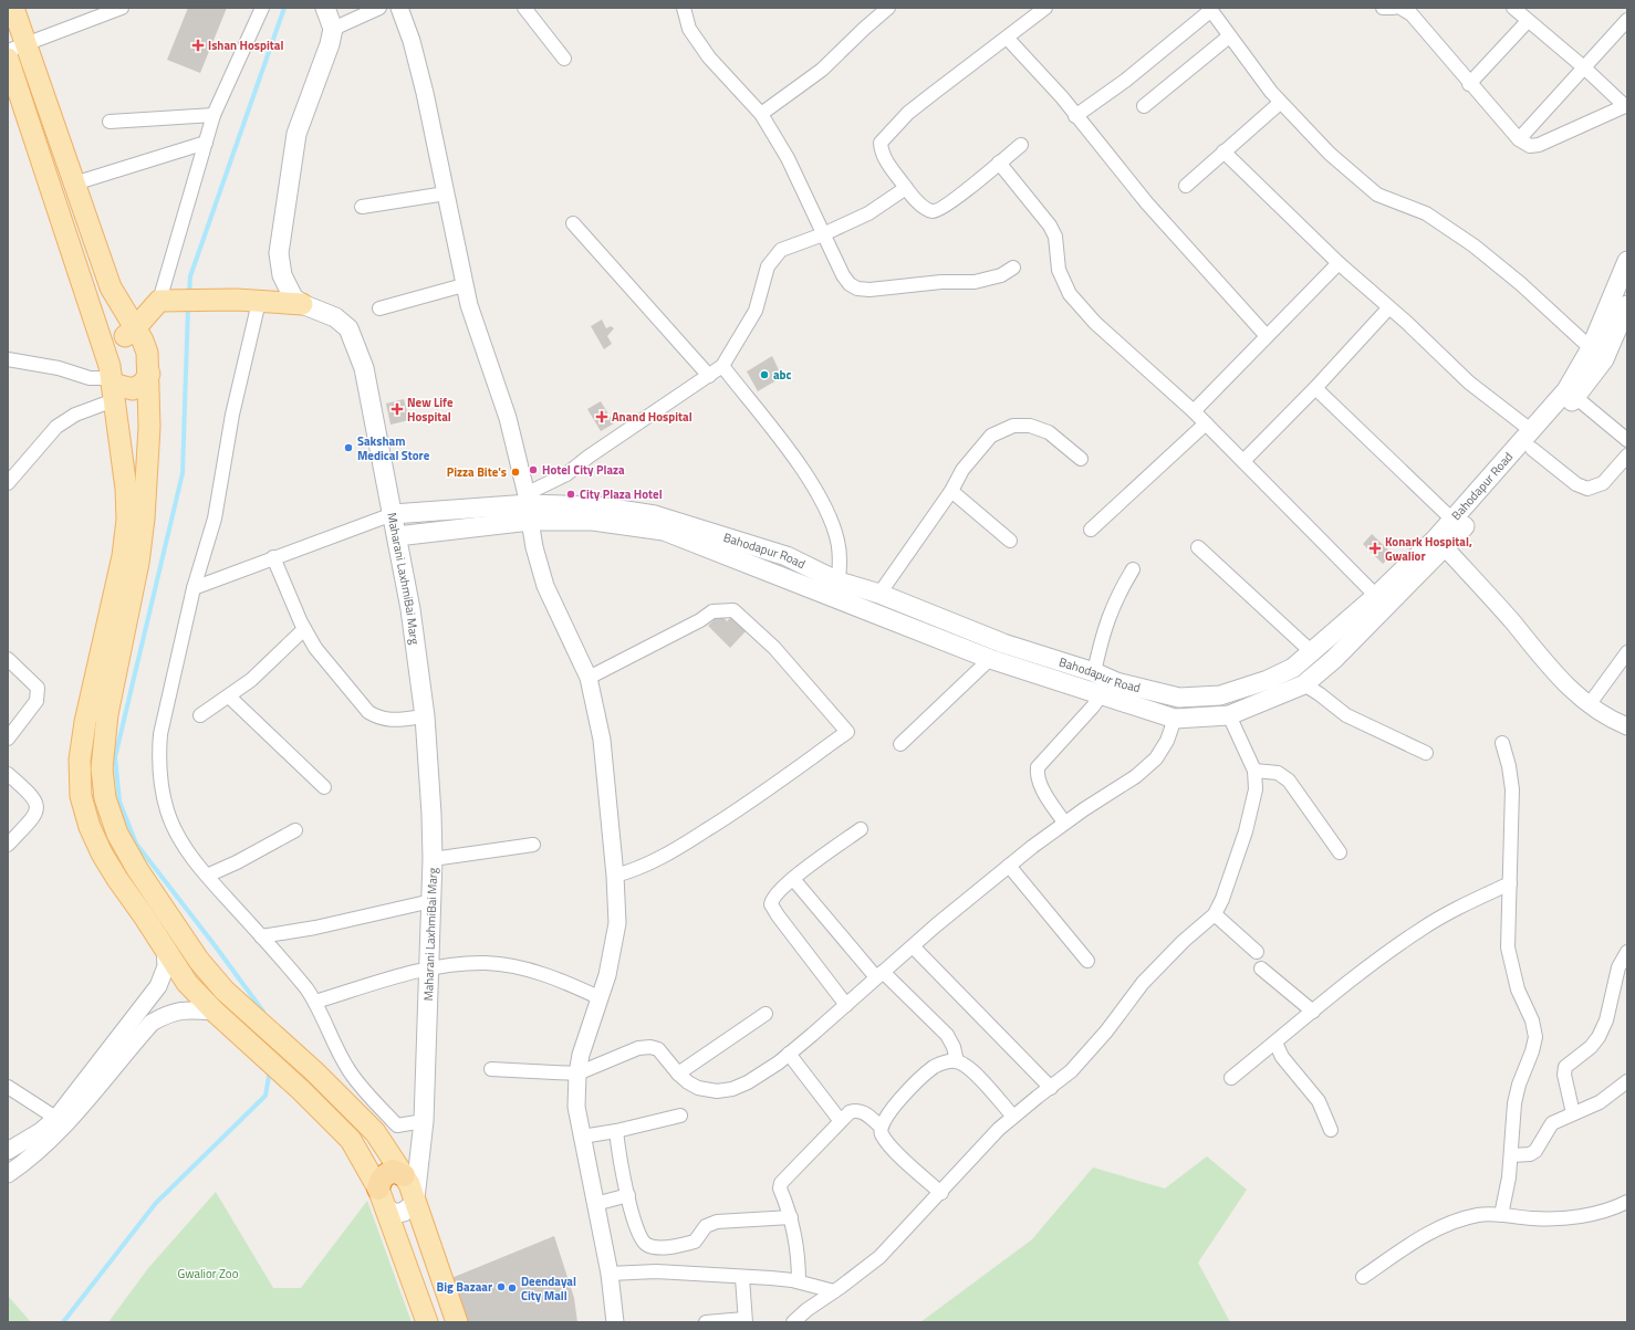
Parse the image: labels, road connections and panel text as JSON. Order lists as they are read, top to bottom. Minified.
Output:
{"streets":{"main road":["Bahodapur Road","Maharani LaxhmiBai Marg"]},"crossings":[["Bahodapur Road","Maharani LaxhmiBai Marg"]],"parks":["Gwalior Zoo"],"places":{"health":["Ishan Hospital","New Life Hospital","Anand Hospital","Konark Hospital, Gwalior"],"other":["abc","Saksham Medical Store","Hotel City Plaza","Pizza Bite's","City Plaza Hotel","Big Bazaar","Deendayal City Mall"]}}
